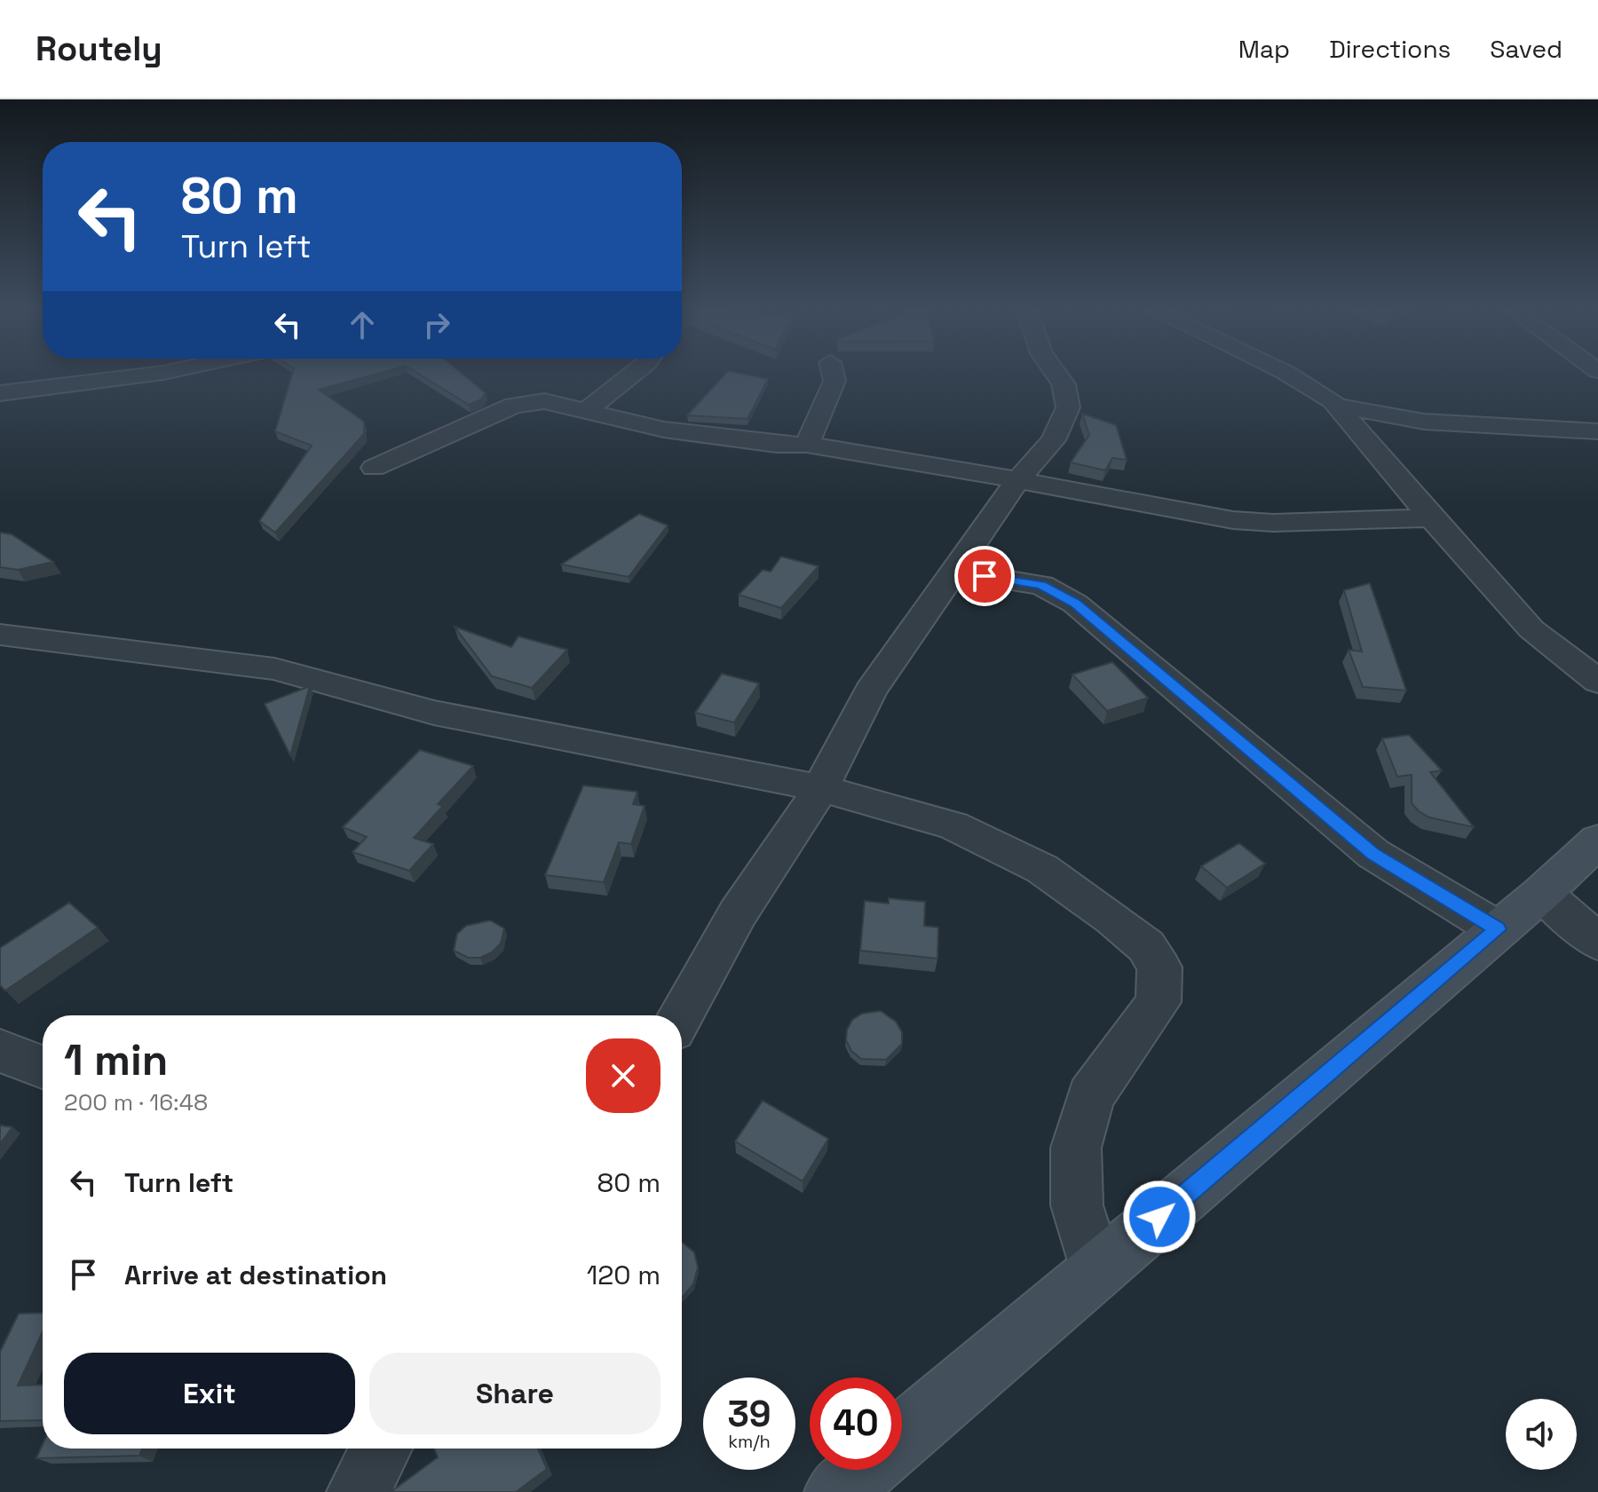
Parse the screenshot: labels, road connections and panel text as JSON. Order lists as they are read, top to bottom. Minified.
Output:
{"page":{"header":"Routely","nav":["Map","Directions","Saved"],"turn":["80 m","Turn left"],"heading":["1 min","200 m · 16:48"],"list":[{"name":"Turn left","value":"80 m"},{"name":"Arrive at destination","value":"120 m"}],"buttons":["Exit","Share"],"speed":"39 km/h","limit":"40"}}
